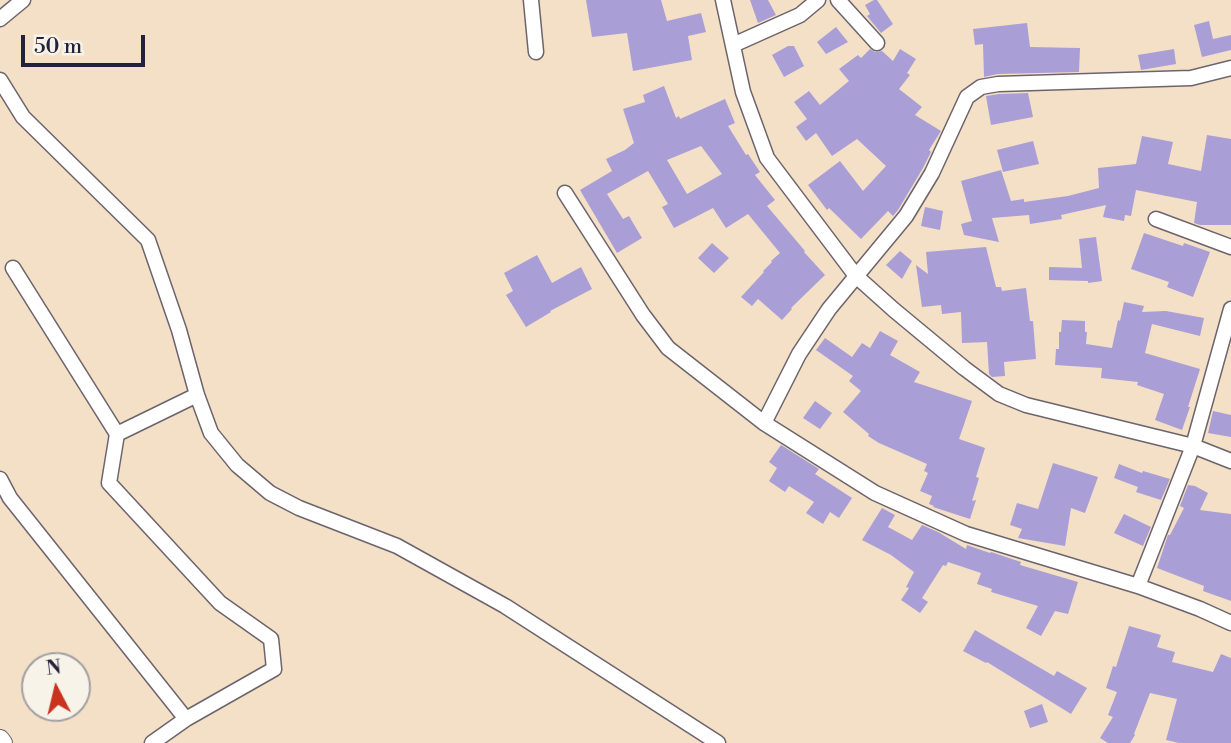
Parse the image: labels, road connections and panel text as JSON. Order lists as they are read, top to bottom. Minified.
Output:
{"scale_bar":"50 m","north":"top"}
